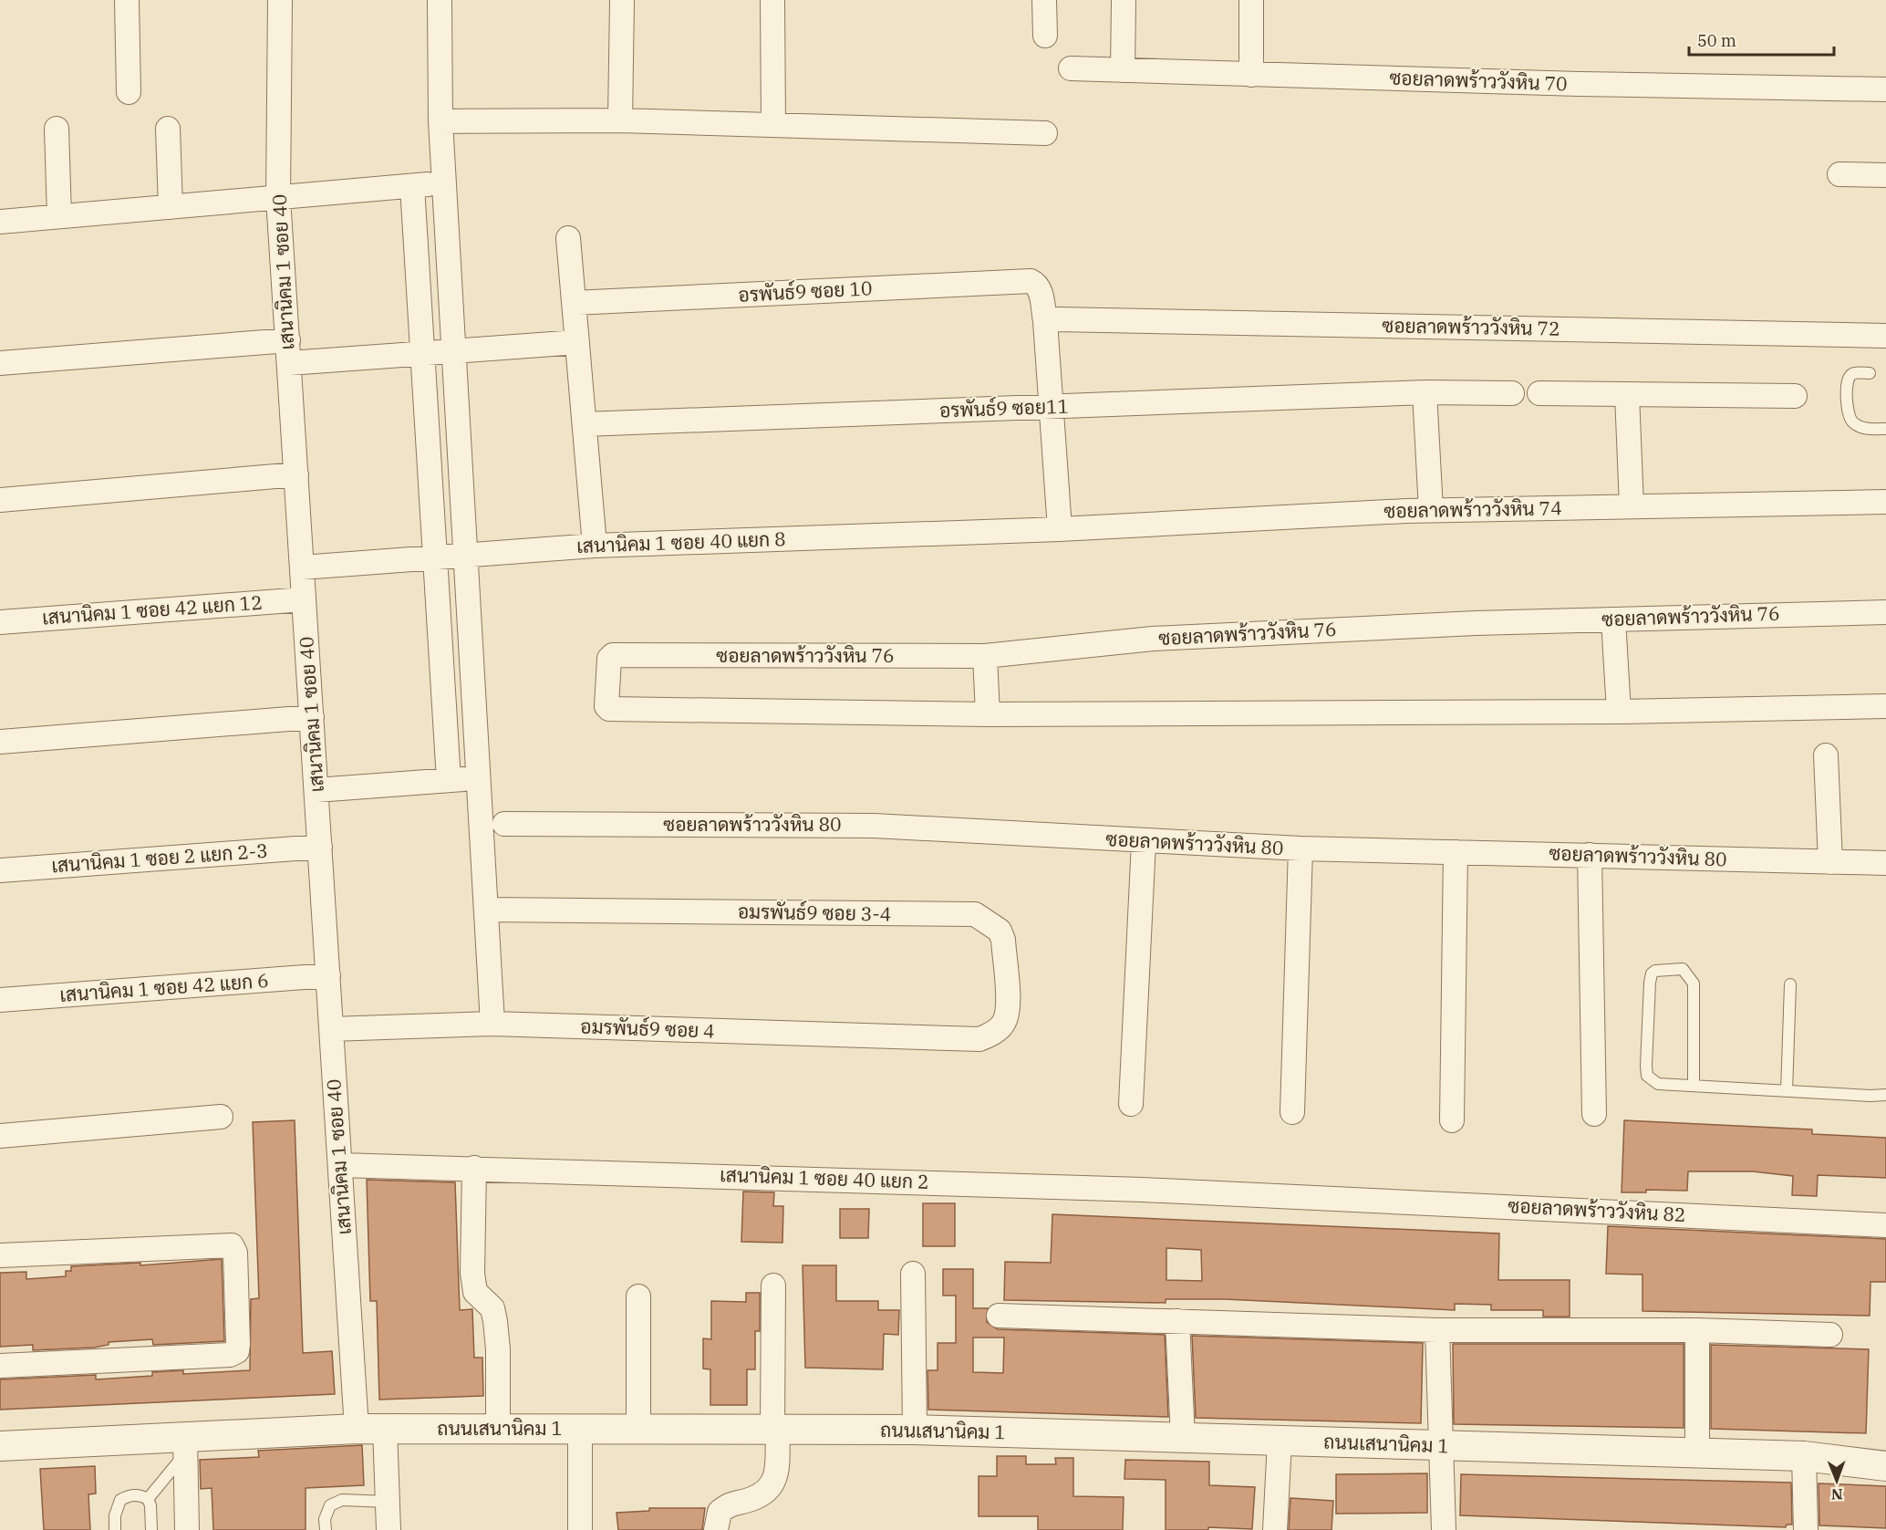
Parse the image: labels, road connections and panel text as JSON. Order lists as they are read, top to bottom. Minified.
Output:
{"streets":{"street":["ซอยลาดพร้าววังหิน 70","เสนานิคม 1 ซอย 40","อรพันธ์9 ซอย 10","ซอยลาดพร้าววังหิน 72","อรพันธ์9 ซอย11","ซอยลาดพร้าววังหิน 74","เสนานิคม 1 ซอย 40 แยก 8","เสนานิคม 1 ซอย 42 แยก 12","ซอยลาดพร้าววังหิน 76","ซอยลาดพร้าววังหิน 80","เสนานิคม 1 ซอย 2 แยก 2-3","อมรพันธ์9 ซอย 3-4","เสนานิคม 1 ซอย 42 แยก 6","อมรพันธ์9 ซอย 4","เสนานิคม 1 ซอย 40 แยก 2","ซอยลาดพร้าววังหิน 82","ถนนเสนานิคม 1"]},"crossings":[["เสนานิคม 1 ซอย 40","เสนานิคม 1 ซอย 40 แยก 8"],["เสนานิคม 1 ซอย 40","เสนานิคม 1 ซอย 42 แยก 12"],["เสนานิคม 1 ซอย 40","เสนานิคม 1 ซอย 2 แยก 2-3"],["เสนานิคม 1 ซอย 40","เสนานิคม 1 ซอย 42 แยก 6"],["เสนานิคม 1 ซอย 40","อมรพันธ์9 ซอย 4"],["เสนานิคม 1 ซอย 40","เสนานิคม 1 ซอย 40 แยก 2"],["เสนานิคม 1 ซอย 40","ถนนเสนานิคม 1"],["อรพันธ์9 ซอย 10","อรพันธ์9 ซอย11"],["ซอยลาดพร้าววังหิน 74","เสนานิคม 1 ซอย 40 แยก 8"],["อมรพันธ์9 ซอย 3-4","อมรพันธ์9 ซอย 4"],["เสนานิคม 1 ซอย 40 แยก 2","ซอยลาดพร้าววังหิน 82"]],"scale_bar":"50 m","north":"bottom"}
